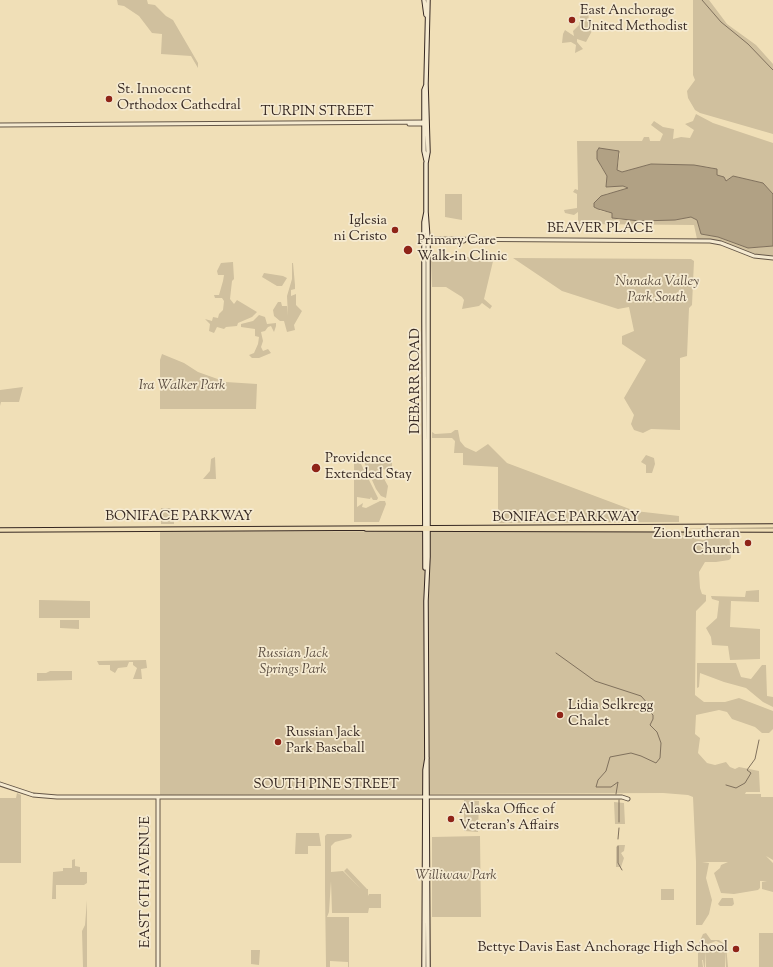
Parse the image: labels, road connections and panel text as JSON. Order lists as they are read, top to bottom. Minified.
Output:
{"streets":{"main road":["DEBARR ROAD","BONIFACE PARKWAY"],"street":["TURPIN STREET","BEAVER PLACE","SOUTH PINE STREET","EAST 6TH AVENUE"]},"crossings":[["TURPIN STREET","DEBARR ROAD"],["BEAVER PLACE","DEBARR ROAD"],["DEBARR ROAD","BONIFACE PARKWAY"],["DEBARR ROAD","SOUTH PINE STREET"],["SOUTH PINE STREET","EAST 6TH AVENUE"]],"parks":["Nunaka Valley Park South","Ira Walker Park","Russian Jack Springs Park","Williwaw Park"],"places":["East Anchorage United Methodist","St. Innocent Orthodox Cathedral","Iglesia ni Cristo","Primary Care Walk-in Clinic","Providence Extended Stay","Zion Lutheran Church","Lidia Selkregg Chalet","Russian Jack Park Baseball","Alaska Office of Veteran's Affairs","Bettye Davis East Anchorage High School"]}
